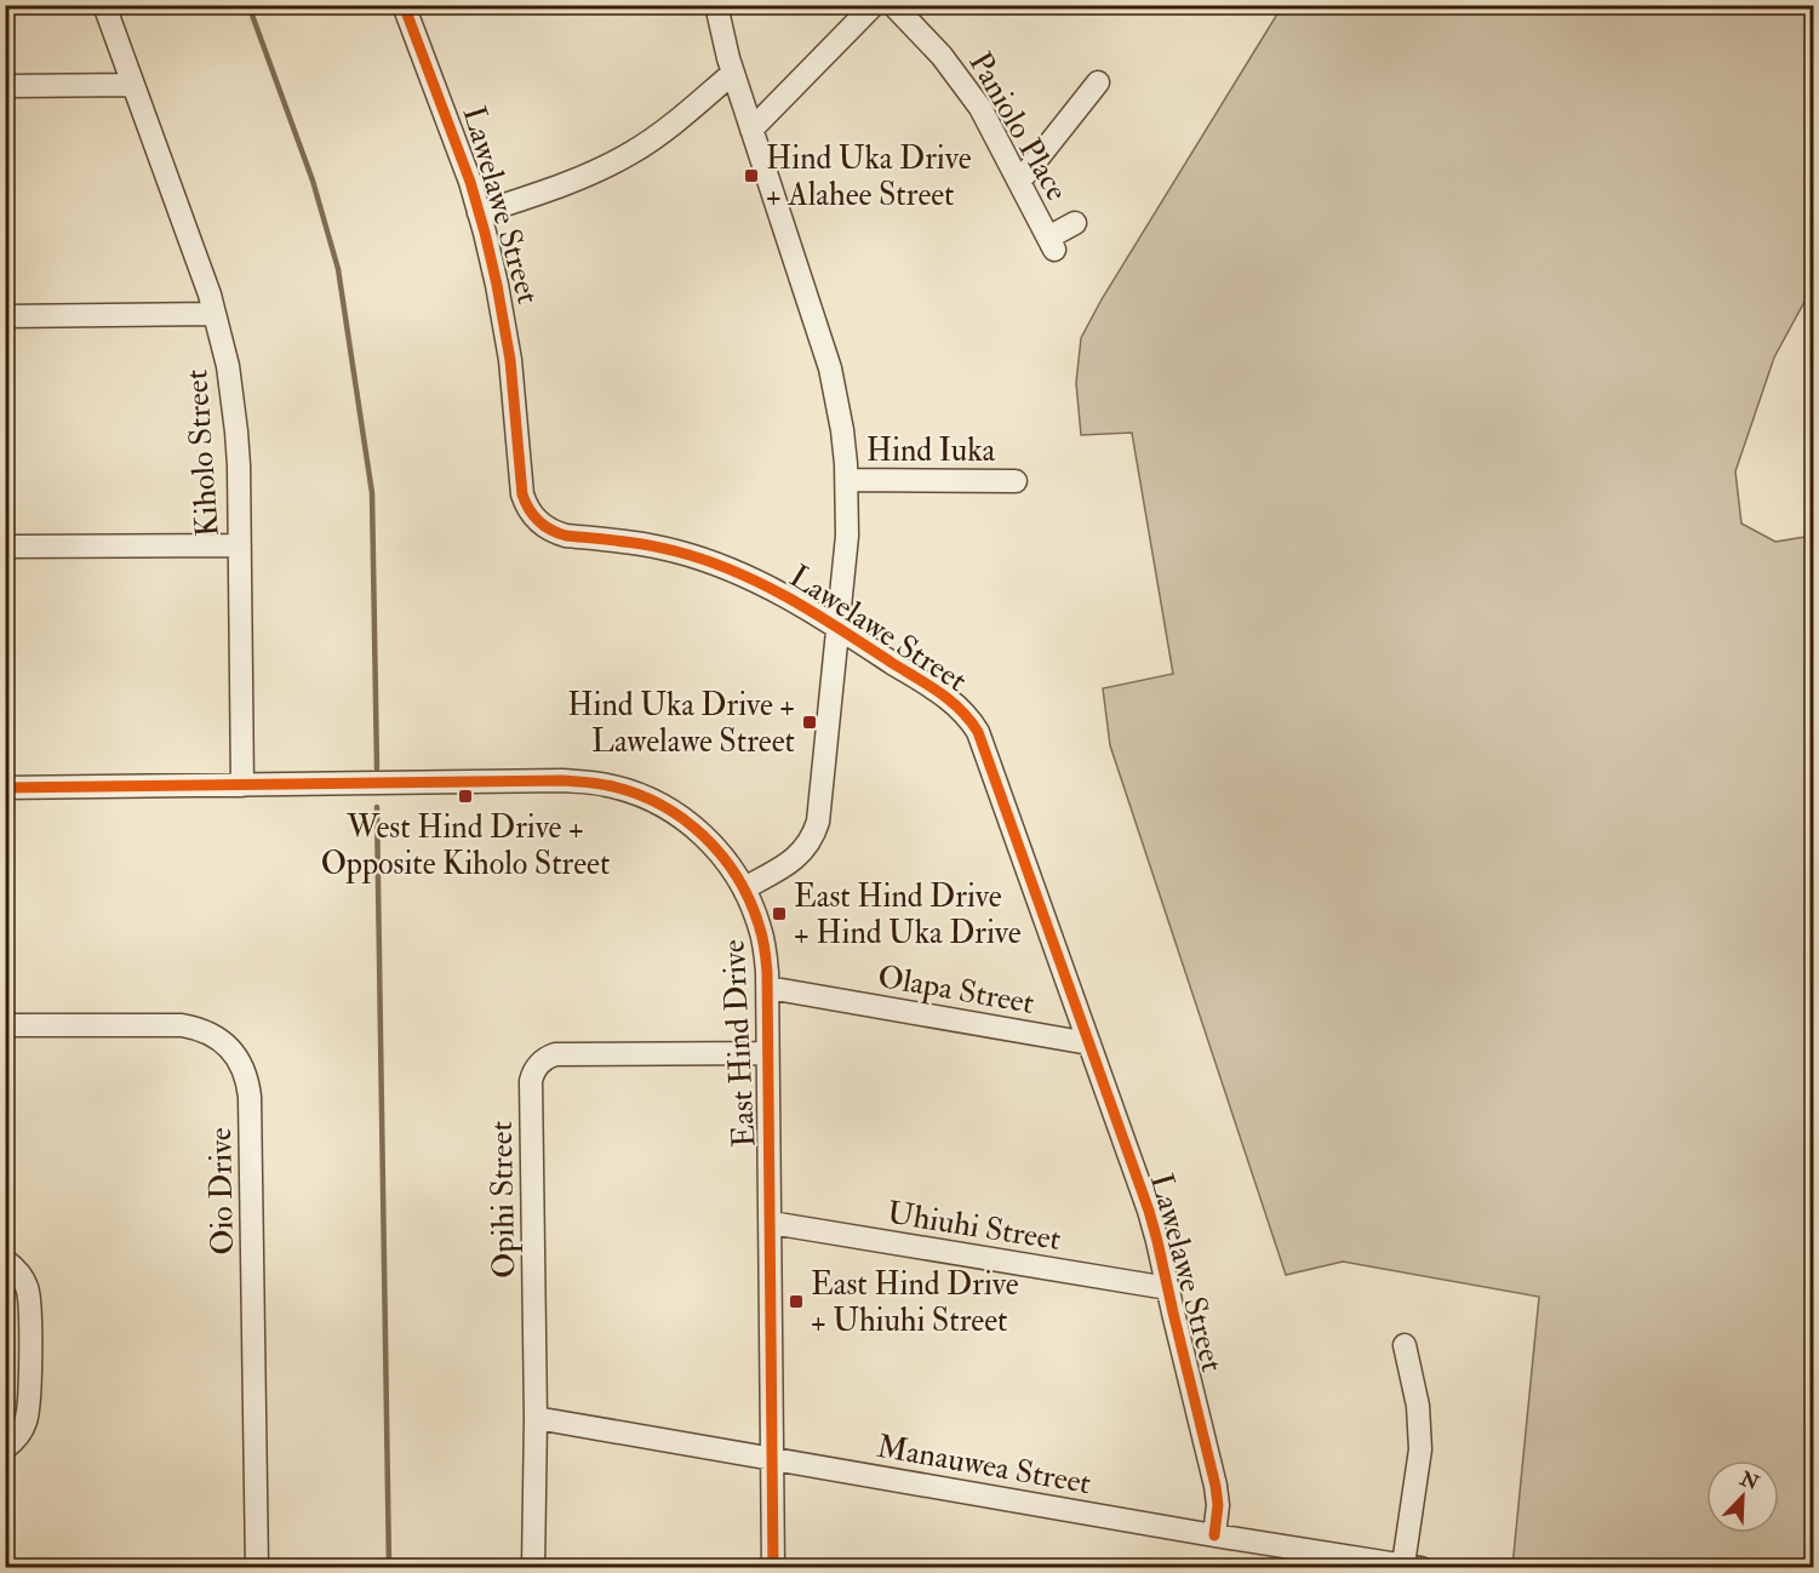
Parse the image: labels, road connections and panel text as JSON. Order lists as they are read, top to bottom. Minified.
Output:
{"streets":{"street":["Paniolo Place","Lawelawe Street","Hind Iuka","Kiholo Street","Olapa Street","East Hind Drive","Oio Drive","Opihi Street","Uhiuhi Street","Manauwea Street"]},"crossings":[["Lawelawe Street","Olapa Street"],["Lawelawe Street","Uhiuhi Street"],["Lawelawe Street","Manauwea Street"],["Kiholo Street","East Hind Drive"],["Olapa Street","East Hind Drive"],["East Hind Drive","Opihi Street"],["East Hind Drive","Uhiuhi Street"],["East Hind Drive","Manauwea Street"],["Opihi Street","Manauwea Street"]],"places":{"transit":["Hind Uka Drive + Alahee Street","Hind Uka Drive + Lawelawe Street","West Hind Drive + Opposite Kiholo Street","East Hind Drive + Hind Uka Drive","East Hind Drive + Uhiuhi Street"]},"north":"top right"}
